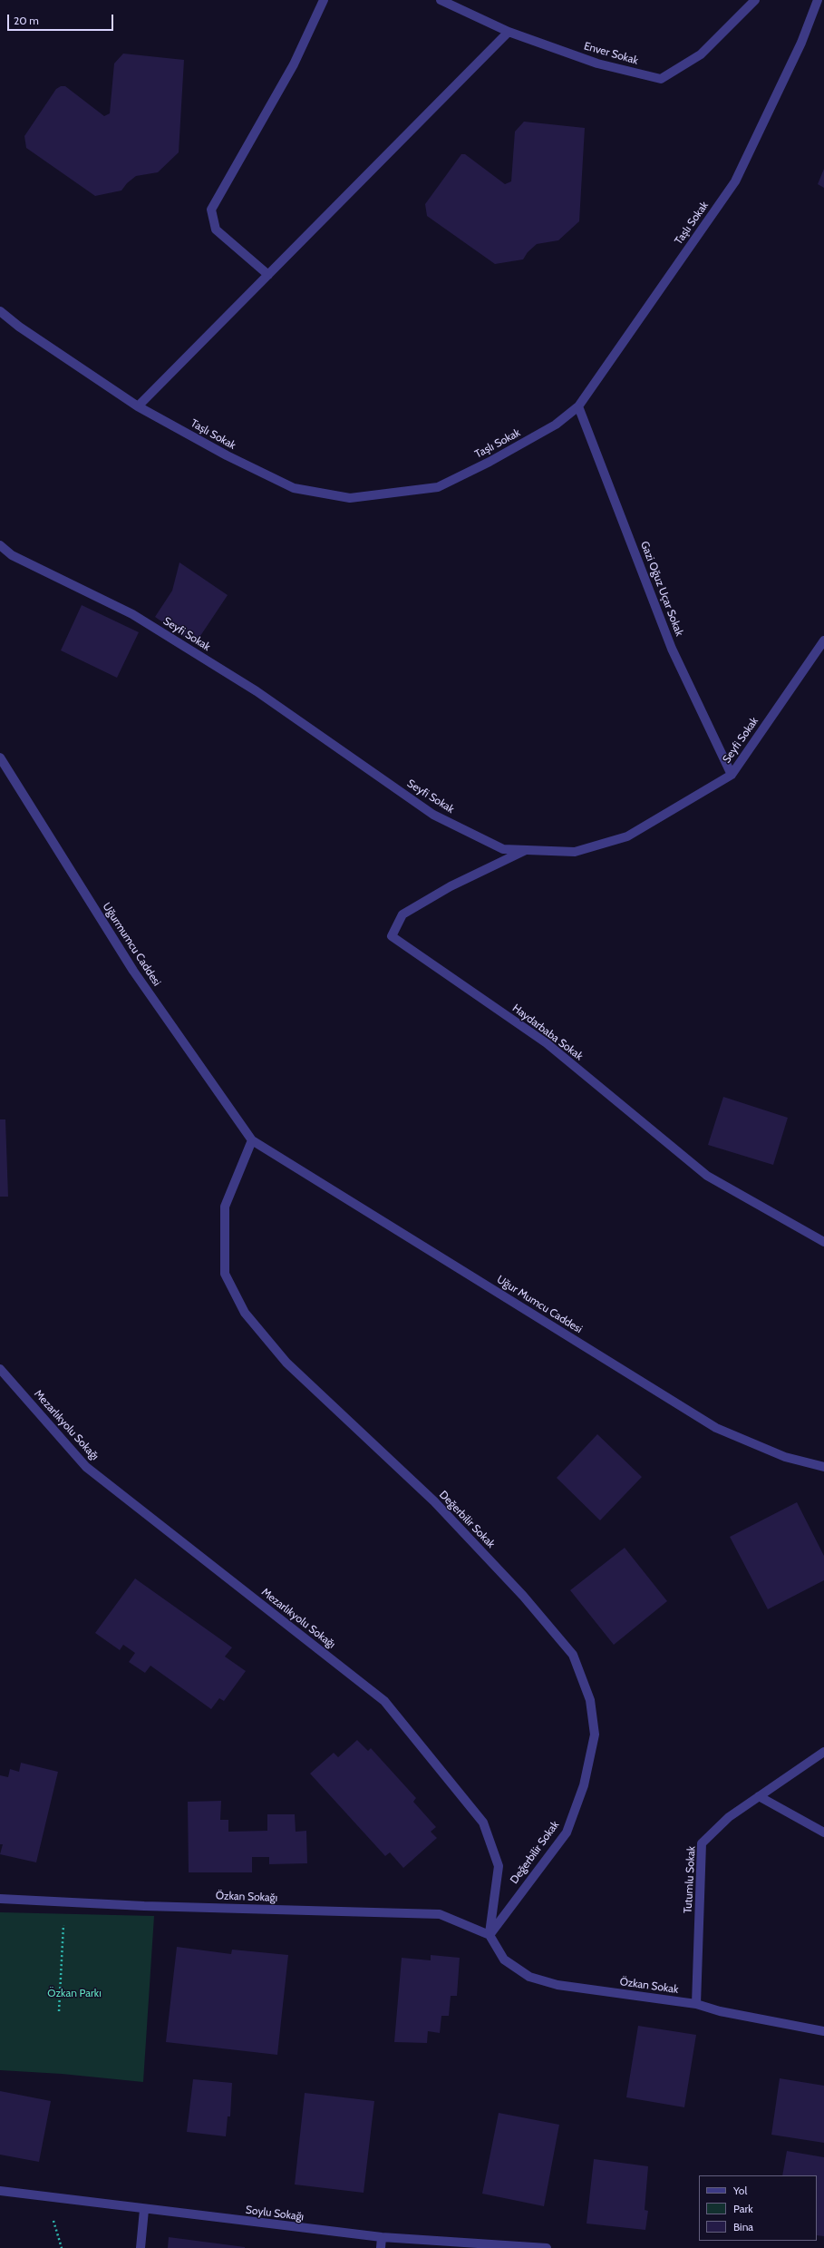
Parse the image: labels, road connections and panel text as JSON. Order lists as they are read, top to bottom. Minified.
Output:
{"streets":{"street":["Enver Sokak","Taşlı Sokak","Gazi Oğuz Uçar Sokak","Seyfi Sokak","Uğurmumcu Caddesi","Haydarbaba Sokak","Uğur Mumcu Caddesi","Mezarlıkyolu Sokağı","Değerbilir Sokak","Tutumlu Sokak","Özkan Sokağı","Özkan Sokak","Soylu Sokağı"]},"crossings":[["Taşlı Sokak","Gazi Oğuz Uçar Sokak"],["Gazi Oğuz Uçar Sokak","Seyfi Sokak"],["Seyfi Sokak","Haydarbaba Sokak"],["Uğurmumcu Caddesi","Uğur Mumcu Caddesi"],["Uğurmumcu Caddesi","Değerbilir Sokak"],["Uğur Mumcu Caddesi","Değerbilir Sokak"],["Mezarlıkyolu Sokağı","Değerbilir Sokak"],["Mezarlıkyolu Sokağı","Özkan Sokağı"],["Mezarlıkyolu Sokağı","Özkan Sokak"],["Değerbilir Sokak","Özkan Sokağı"],["Değerbilir Sokak","Özkan Sokak"],["Tutumlu Sokak","Özkan Sokak"],["Özkan Sokağı","Özkan Sokak"]],"parks":["Özkan Parkı"],"legend":["Yol","Park","Bina"],"scale_bar":"20 m"}
